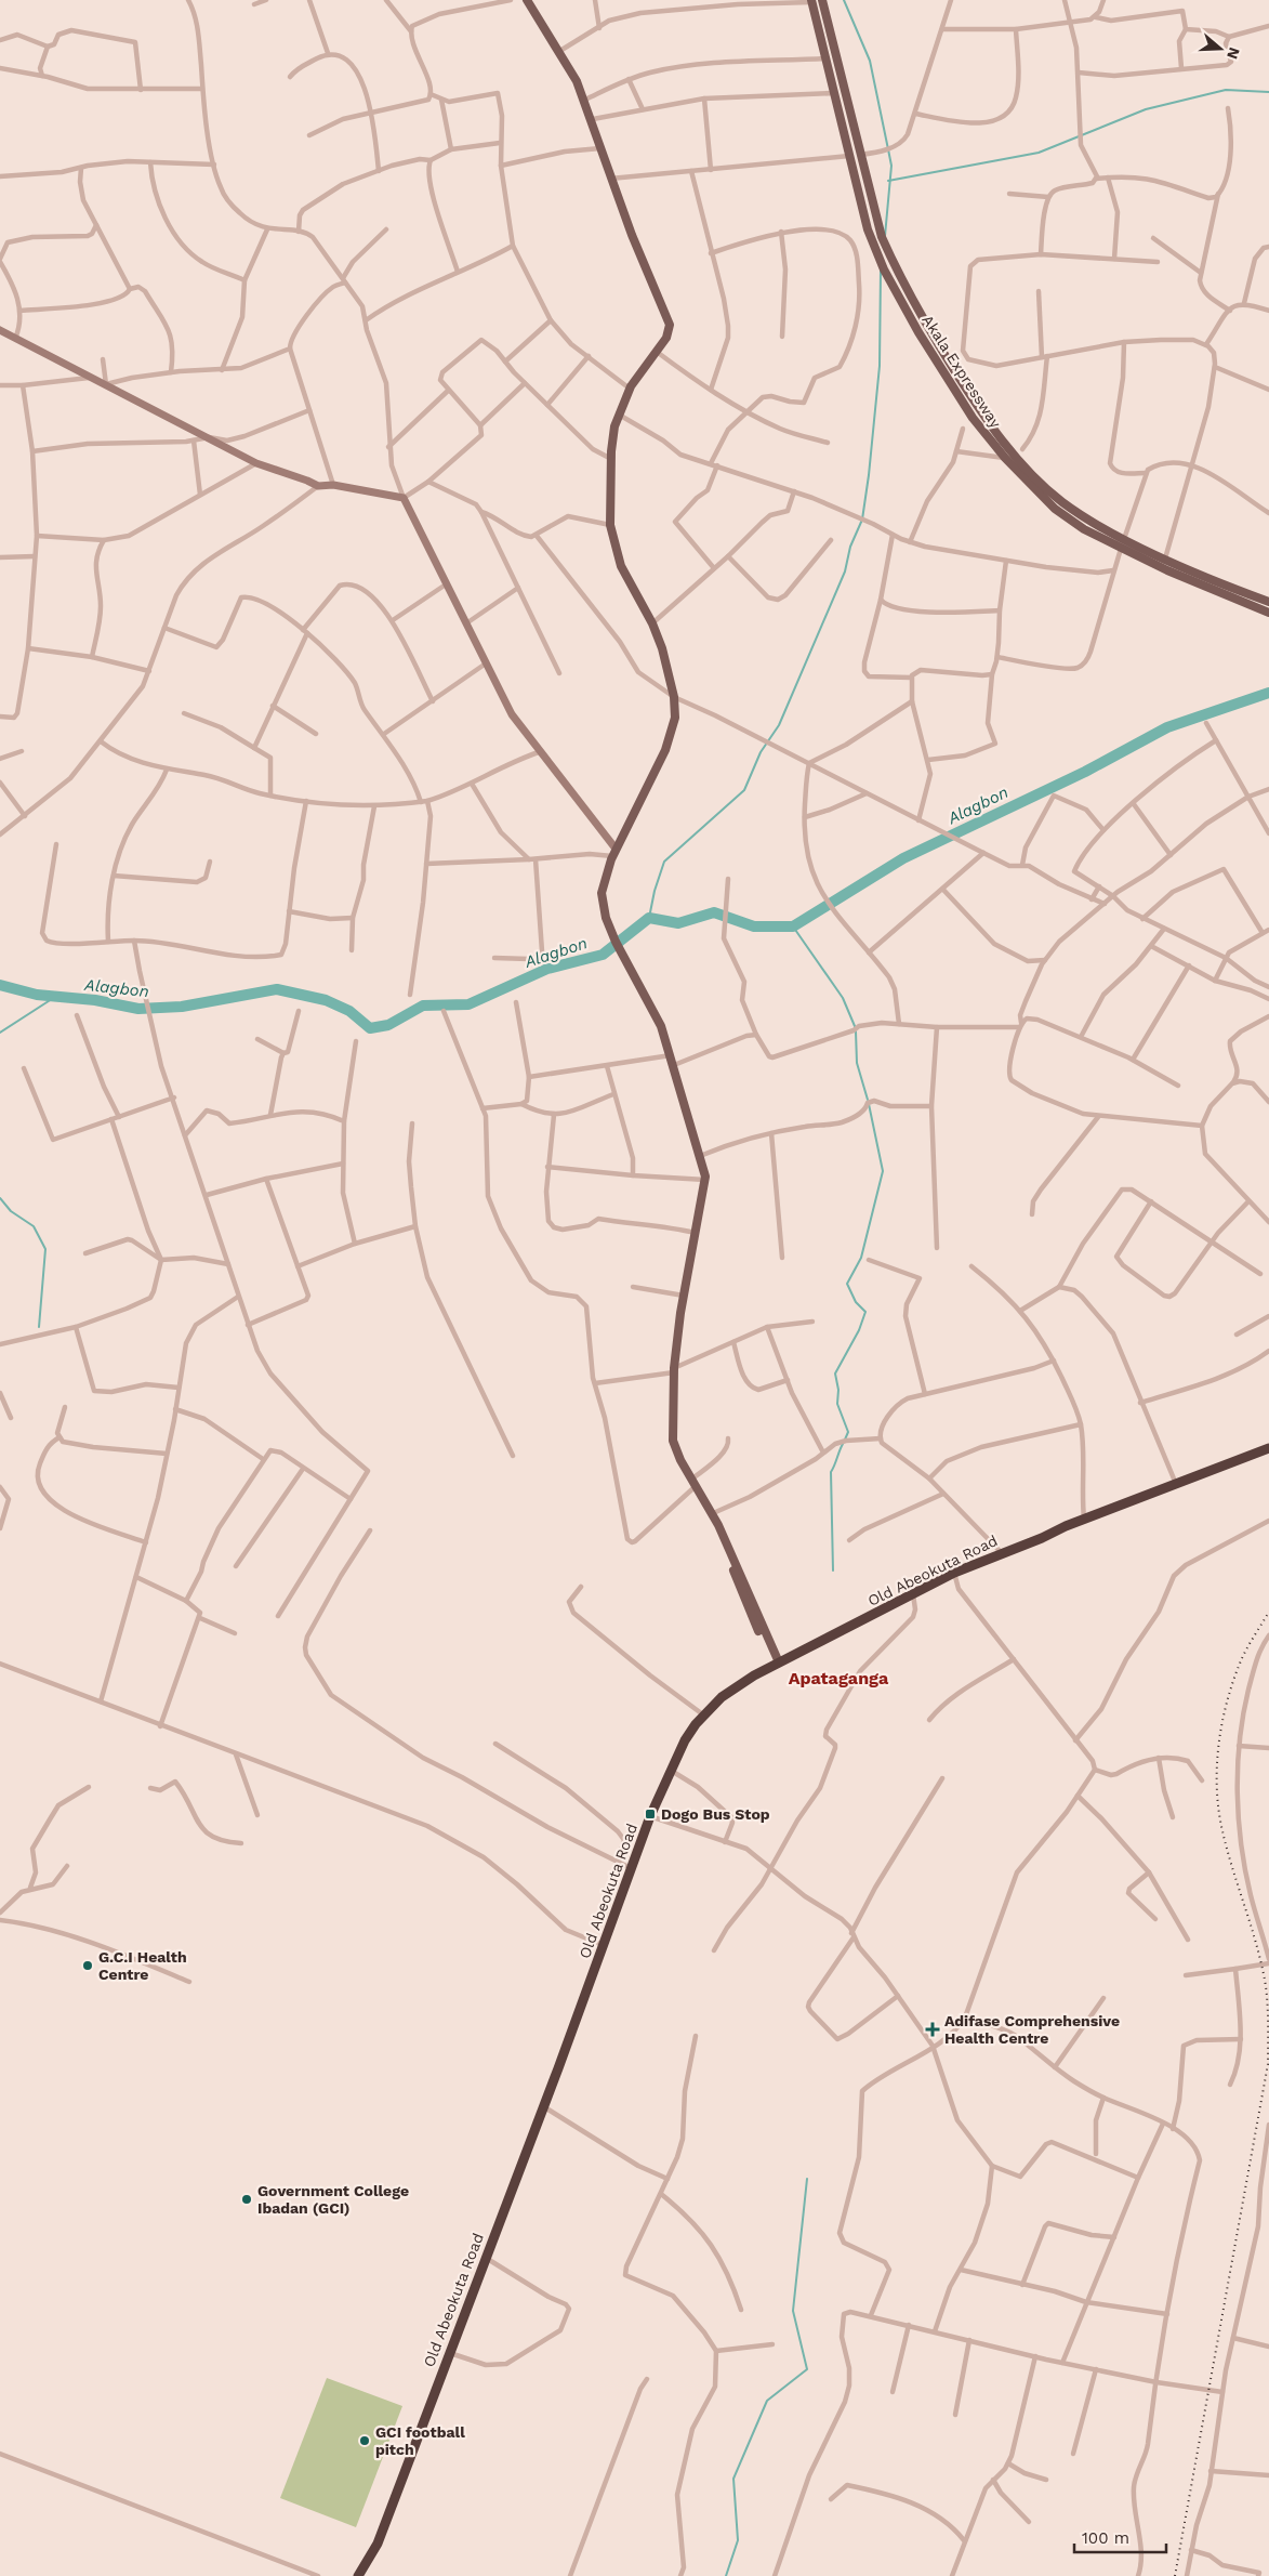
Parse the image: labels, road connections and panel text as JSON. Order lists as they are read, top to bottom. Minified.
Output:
{"streets":{"highway":["Old Abeokuta Road"],"main road":["Akala Expressway"]},"districts":["Apataganga"],"water":["Alagbon"],"places":{"transit":["Dogo Bus Stop"],"other":["G.C.I Health Centre","Government College Ibadan (GCI)","GCI football pitch"],"health":["Adifase Comprehensive Health Centre"]},"scale_bar":"100 m","north":"right"}
